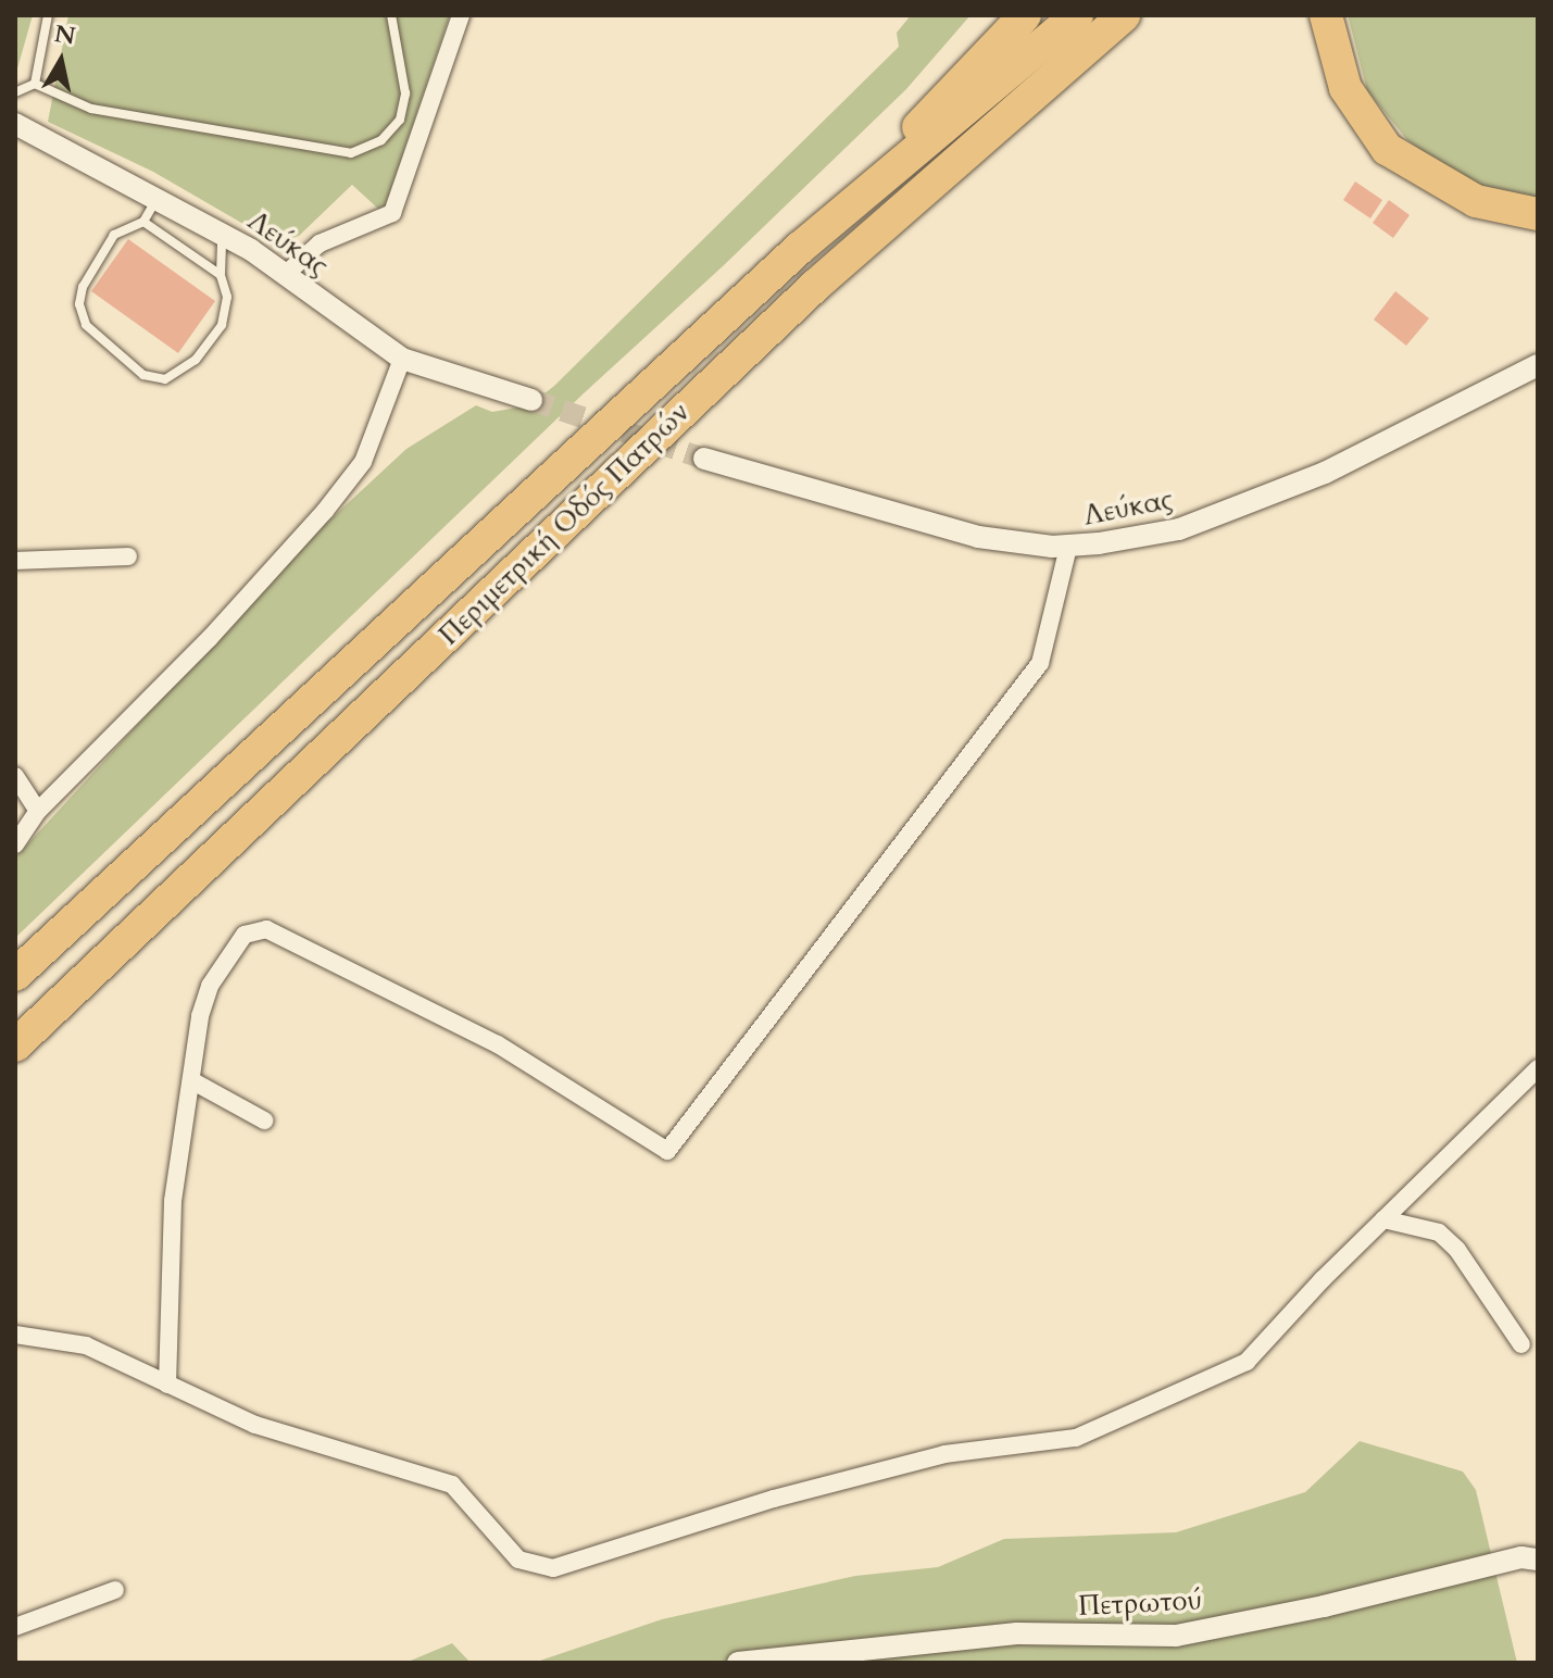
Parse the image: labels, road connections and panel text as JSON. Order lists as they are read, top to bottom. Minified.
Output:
{"streets":{"highway":["Περιμετρική Οδός Πατρών"],"street":["Λεύκας","Πετρωτού"]},"north":"top"}
